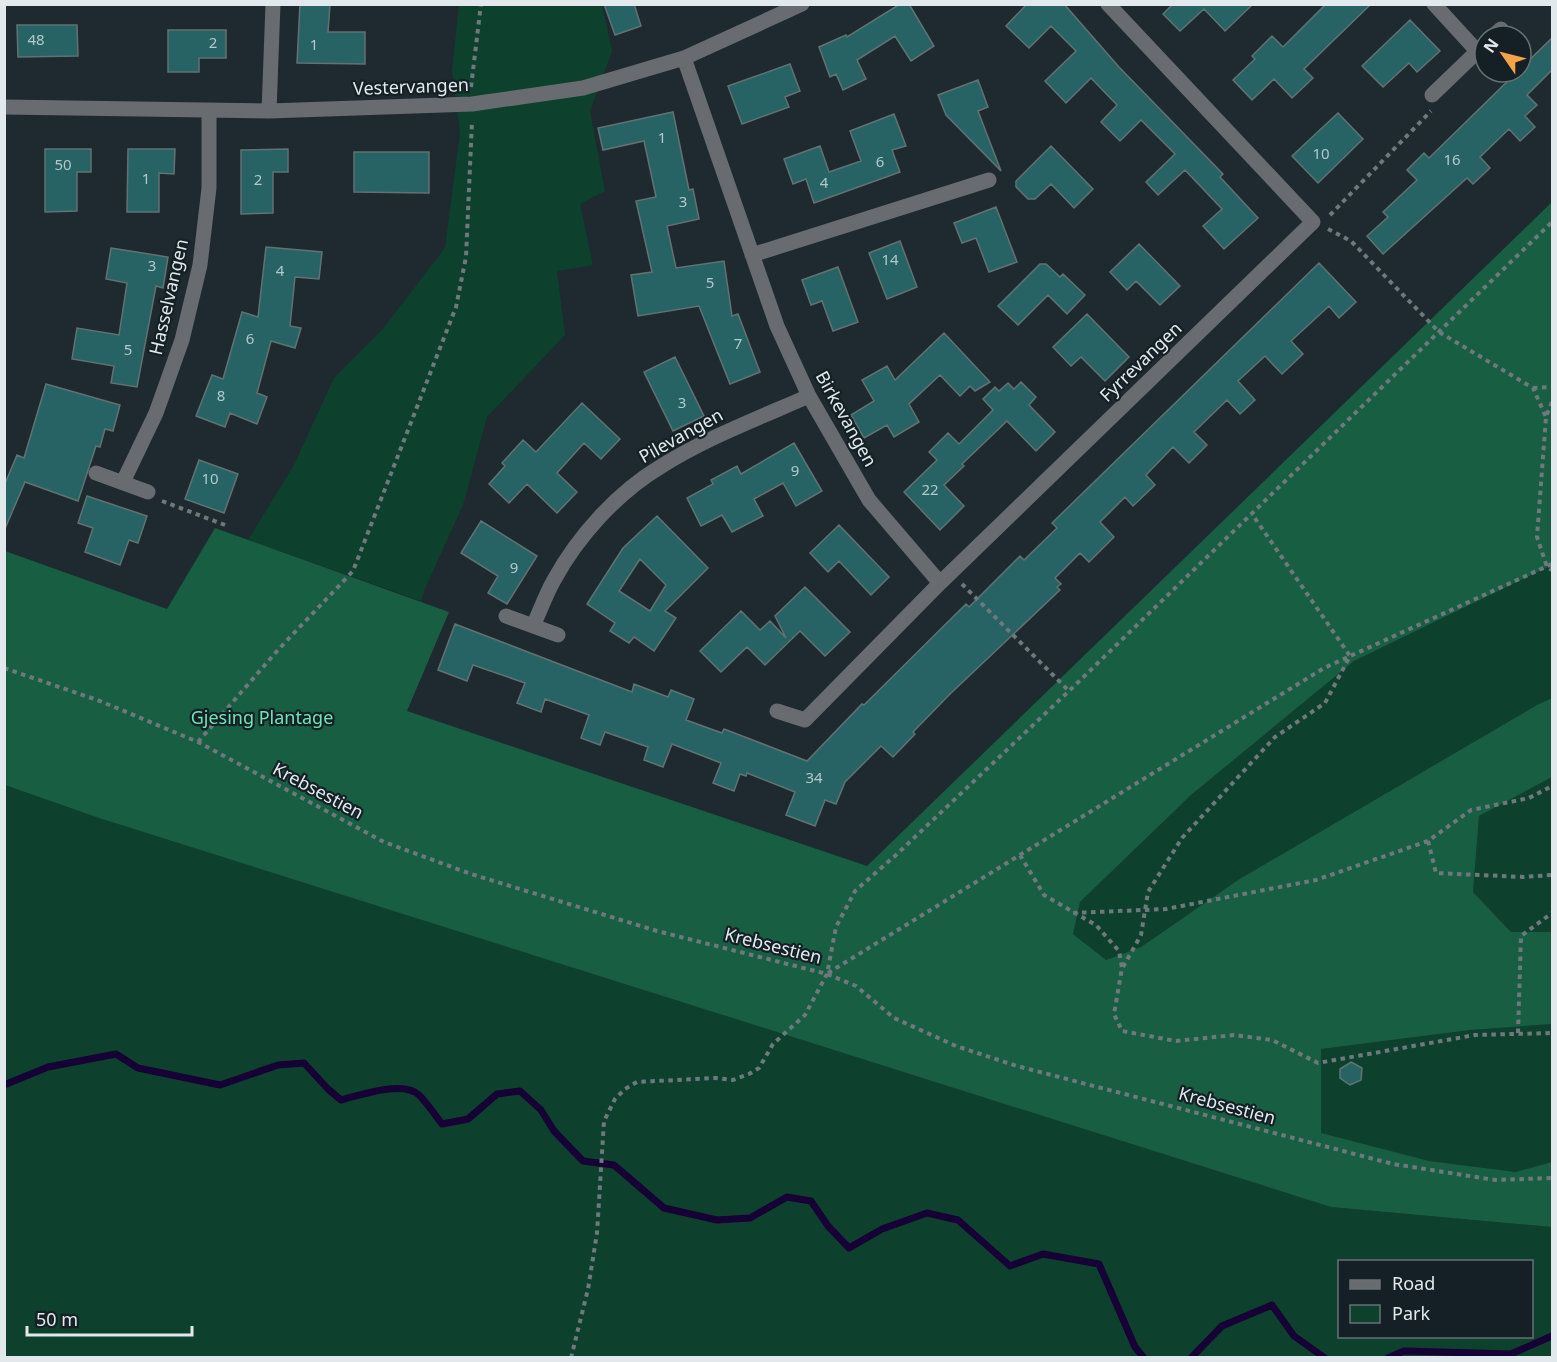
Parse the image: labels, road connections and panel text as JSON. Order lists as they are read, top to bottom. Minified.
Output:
{"streets":{"street":["Vestervangen","Hasselvangen","Fyrrevangen","Birkevangen","Pilevangen"],"path":["Krebsestien"]},"crossings":[["Vestervangen","Hasselvangen"],["Vestervangen","Birkevangen"],["Fyrrevangen","Birkevangen"],["Birkevangen","Pilevangen"]],"parks":["Gjesing Plantage"],"house_numbers":["48","2","1","1","10","16","6","50","1","2","4","3","14","3","4","5","6","7","5","8","3","9","10","22","9","34"],"legend":["Road","Park"],"scale_bar":"50 m","north":"top left"}
